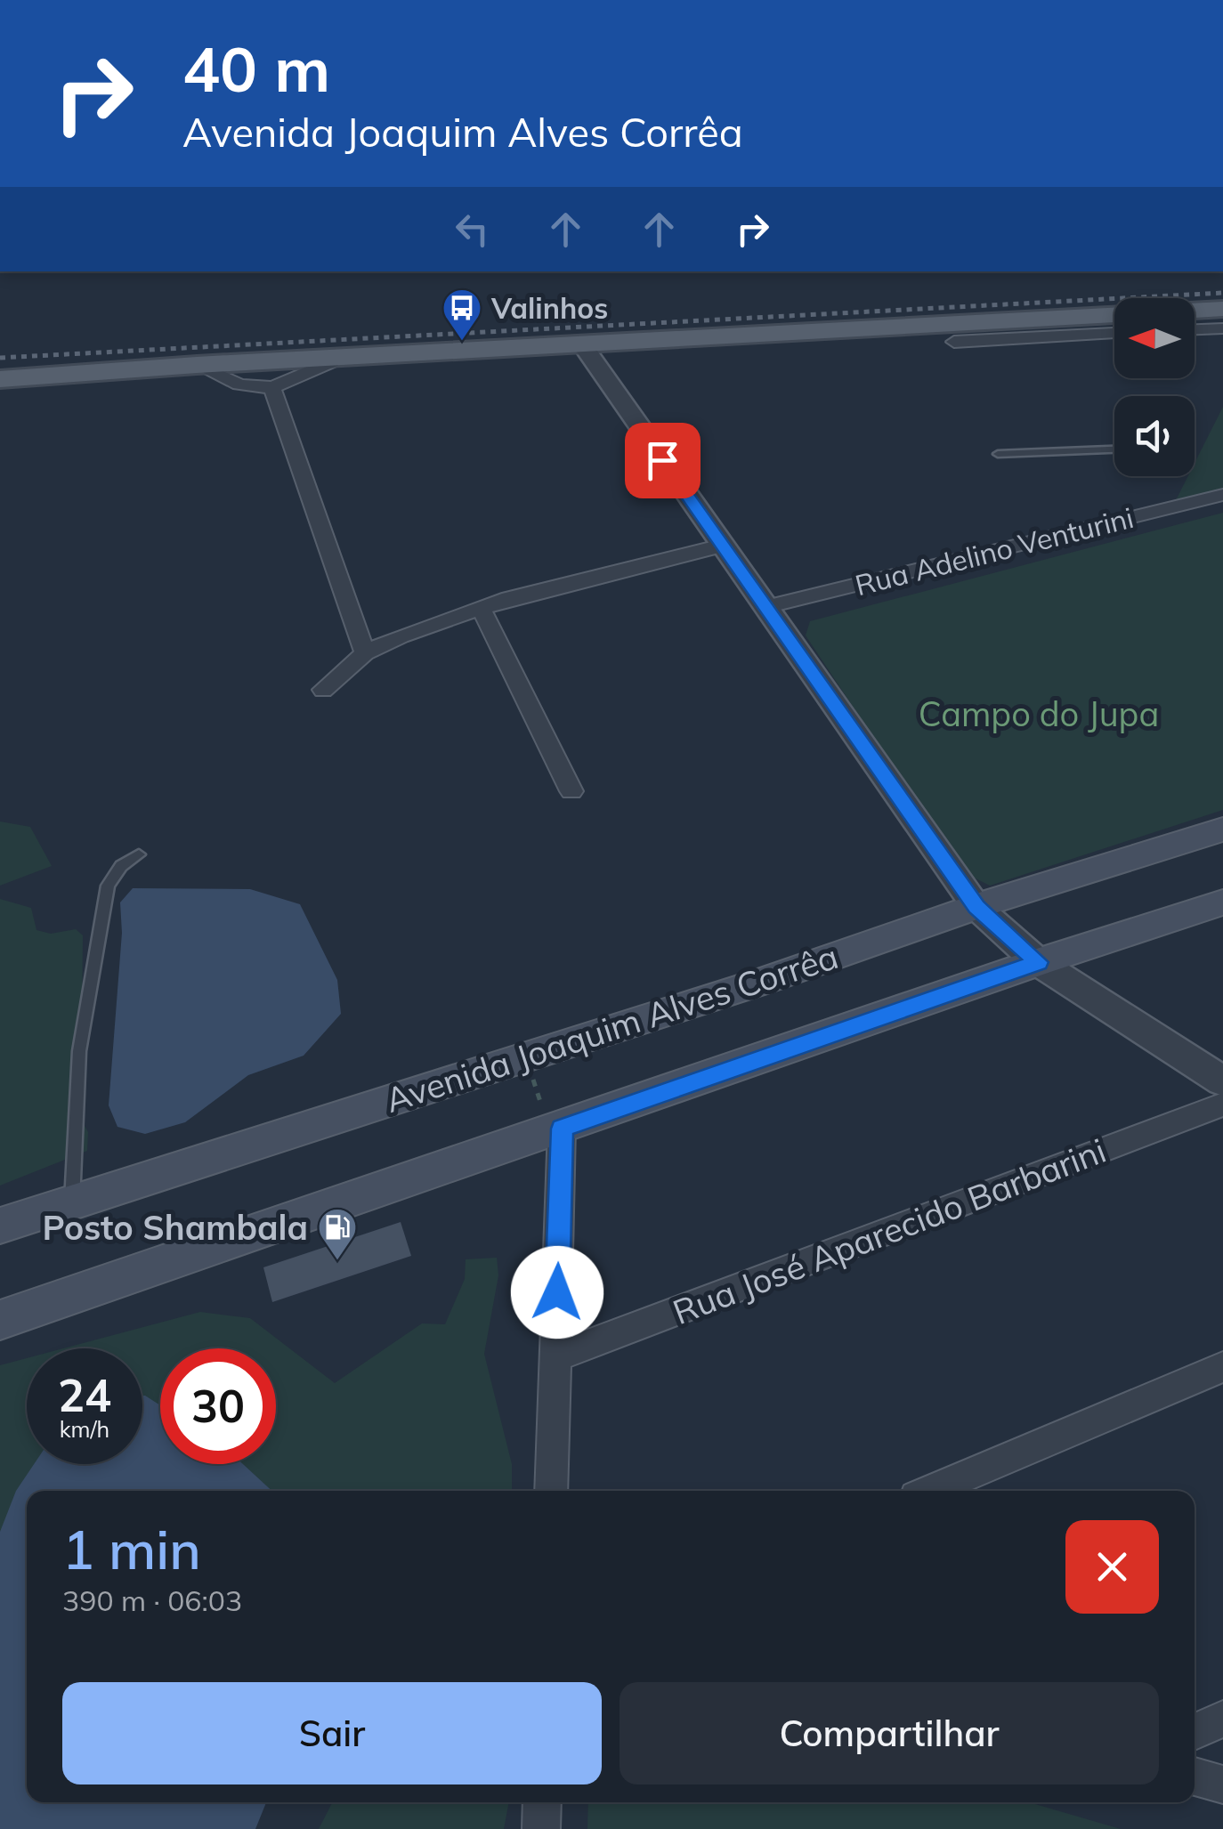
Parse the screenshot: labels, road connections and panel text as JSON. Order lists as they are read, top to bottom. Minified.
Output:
{"streets":{"main road":["Avenida Joaquim Alves Corrêa"],"street":["Rua Adelino Venturini","Rua José Aparecido Barbarini"]},"parks":["Campo do Jupa"],"places":{"bus stop":["Valinhos"],"fuel station":["Posto Shambala"]},"north":"left","page":{"turn":["40 m","Avenida Joaquim Alves Corrêa"],"speed":"24 km/h","limit":"30","heading":["1 min","390 m · 06:03"],"buttons":["Sair","Compartilhar"]}}
